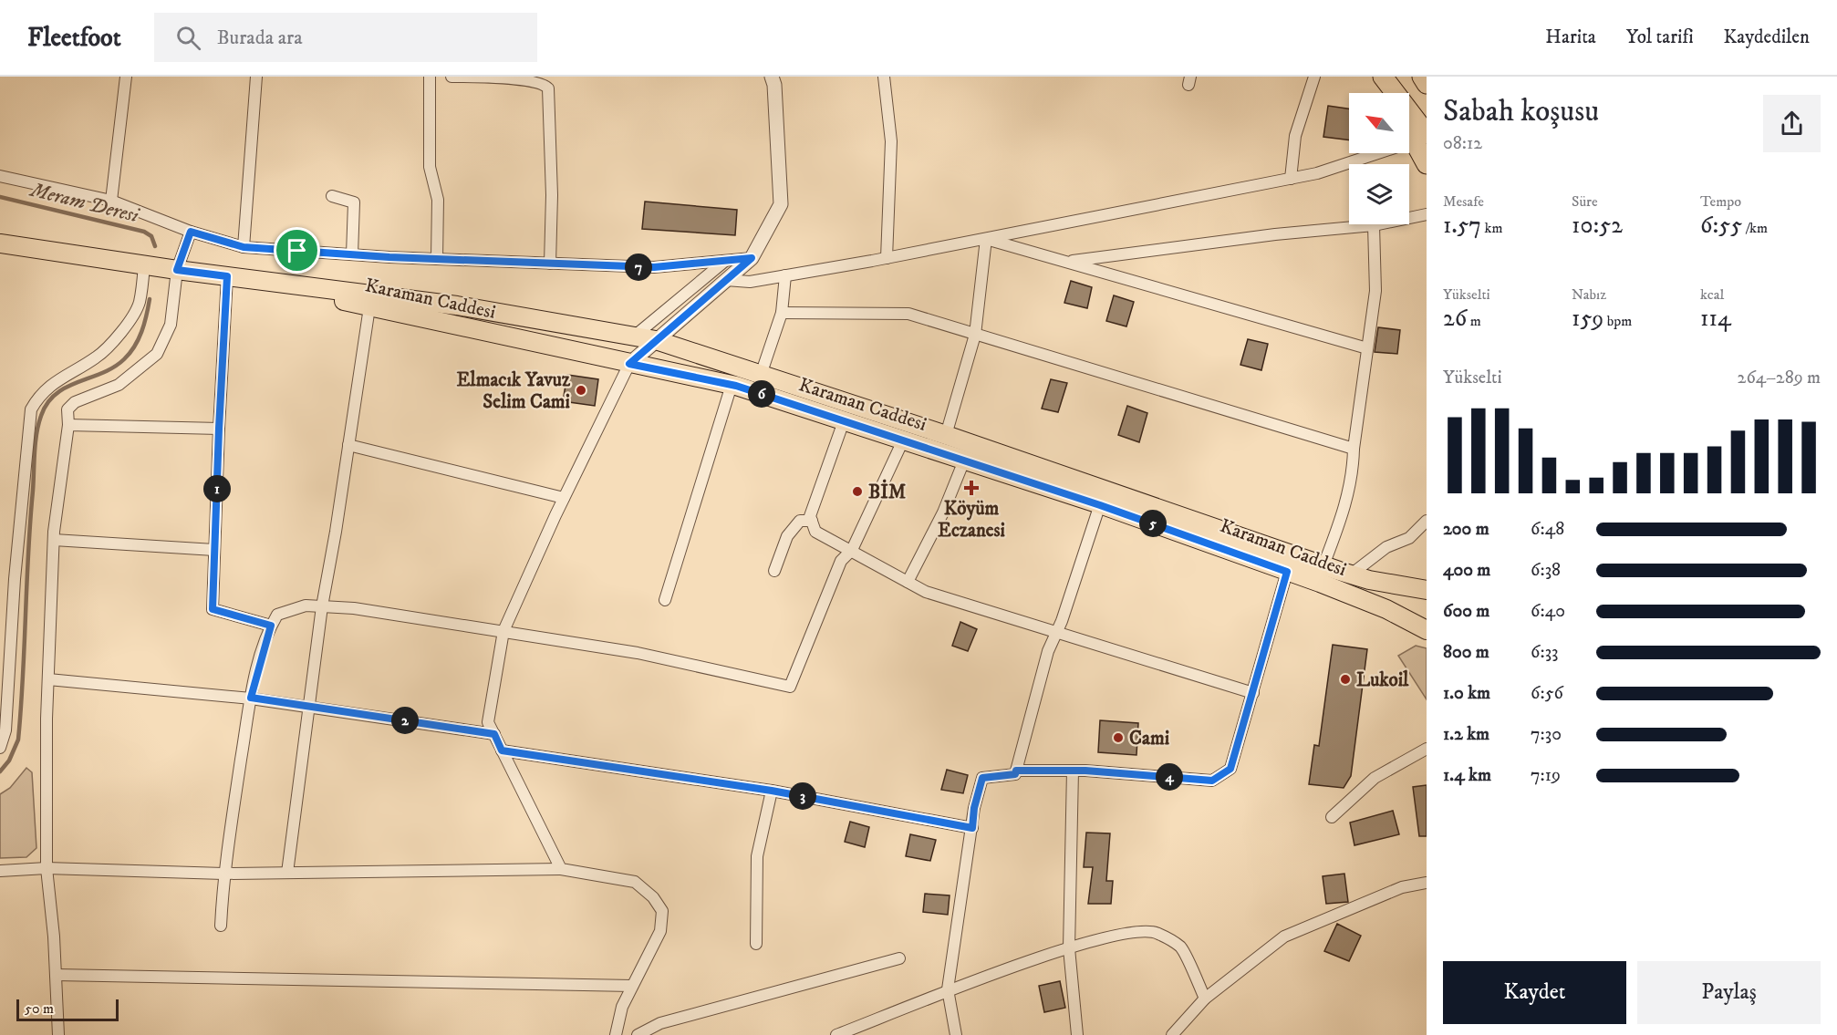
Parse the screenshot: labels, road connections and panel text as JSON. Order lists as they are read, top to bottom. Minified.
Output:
{"streets":{"main road":["Karaman Caddesi"]},"water":["Meram Deresi"],"places":{"other":["Elmacık Yavuz Selim Cami","BİM","Lukoil","Cami"],"health":["Köyüm Eczanesi"]},"scale_bar":"50 m","north":"top left","page":{"header":"Fleetfoot","search":"Burada ara","nav":["Harita","Yol tarifi","Kaydedilen"],"heading":["Sabah koşusu","08:12"],"stats":[["Mesafe","1.57 km"],["Süre","10:52"],["Tempo","6:55 /km"],["Yükselti","26 m"],["Nabız","159 bpm"],["kcal","114"]],"pins":["7","6","1","5","2","4","3"],"chart":["Yükselti","264–289 m"],"list":[{"name":"200 m","note":"6:48"},{"name":"400 m","note":"6:38"},{"name":"600 m","note":"6:40"},{"name":"800 m","note":"6:33"},{"name":"1.0 km","note":"6:56"},{"name":"1.2 km","note":"7:30"},{"name":"1.4 km","note":"7:19"}],"buttons":["Kaydet","Paylaş"],"scale":"50 m"}}
